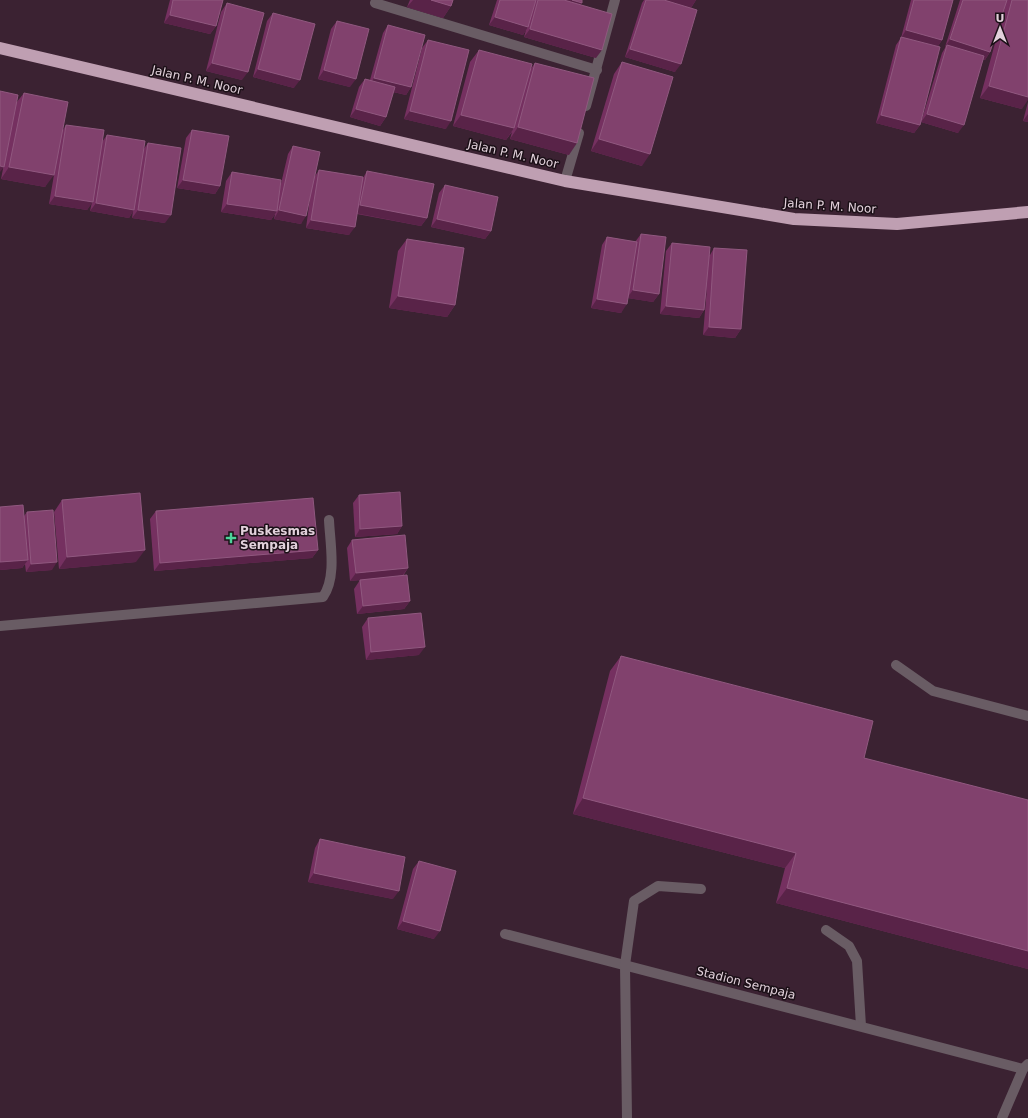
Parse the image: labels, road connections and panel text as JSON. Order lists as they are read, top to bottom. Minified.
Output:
{"streets":{"highway":["Jalan P. M. Noor"],"street":["Stadion Sempaja"]},"places":{"health":["Puskesmas Sempaja"]},"north":"top"}
